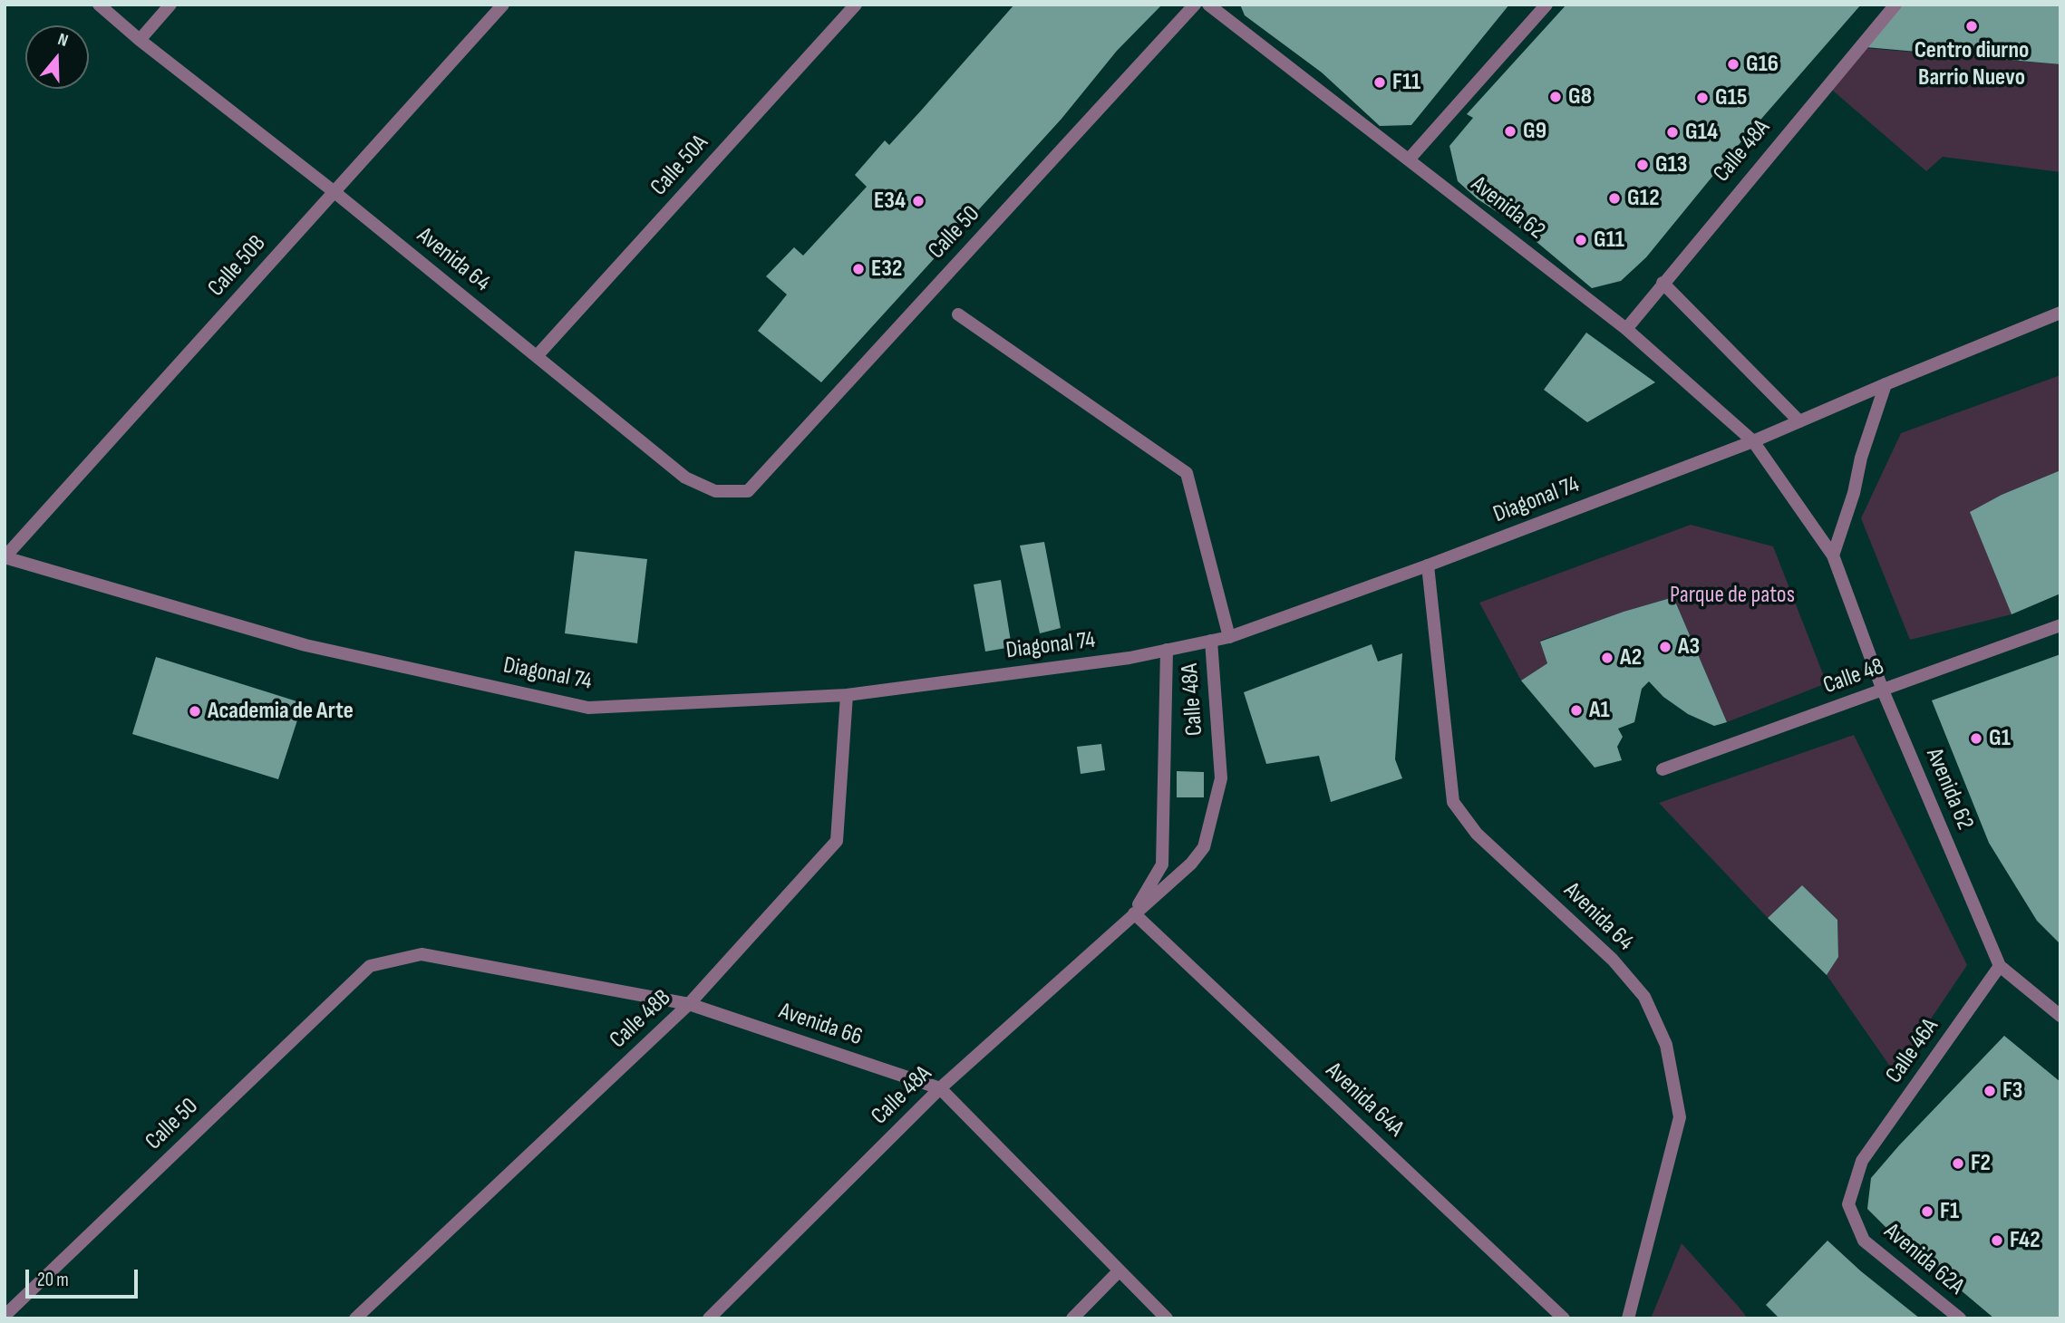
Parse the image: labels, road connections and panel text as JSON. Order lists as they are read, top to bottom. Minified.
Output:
{"streets":{"street":["Calle 48A","Calle 50A","Avenida 62","Calle 50","Avenida 64","Calle 50B","Diagonal 74","Calle 48","Calle 48B","Avenida 66","Calle 46A","Avenida 64A","Avenida 62A"]},"crossings":[["Calle 48A","Avenida 62"],["Calle 48A","Diagonal 74"],["Calle 48A","Avenida 66"],["Calle 48A","Avenida 64A"],["Calle 50A","Avenida 64"],["Avenida 62","Diagonal 74"],["Avenida 62","Calle 48"],["Avenida 62","Calle 46A"],["Calle 50","Avenida 64"],["Calle 50","Avenida 66"],["Avenida 64","Calle 50B"],["Avenida 64","Diagonal 74"],["Calle 50B","Diagonal 74"],["Diagonal 74","Calle 48B"],["Calle 48B","Avenida 66"],["Calle 46A","Avenida 62A"]],"parks":["Parque de patos"],"places":["Centro diurno Barrio Nuevo","G16","F11","G8","G15","G9","G14","G13","G12","E34","G11","E32","A3","A2","A1","Academia de Arte","G1","F3","F2","F1","F42"],"scale_bar":"20 m","north":"top"}
